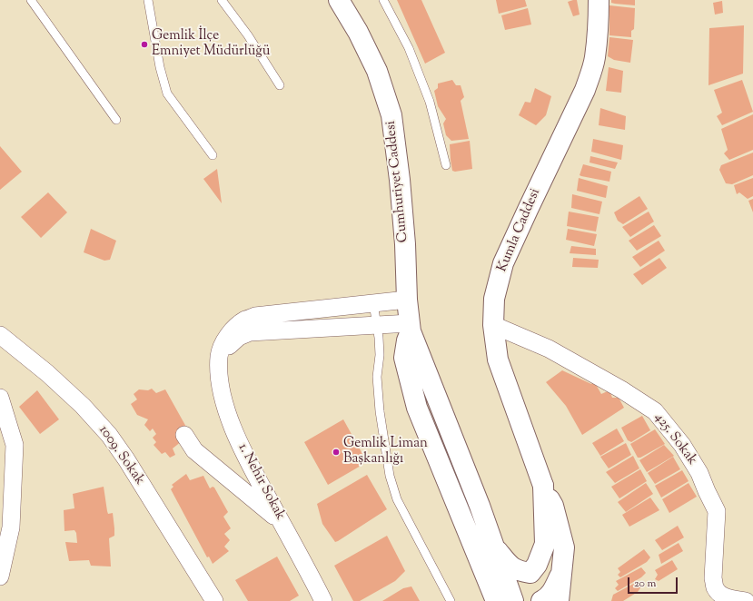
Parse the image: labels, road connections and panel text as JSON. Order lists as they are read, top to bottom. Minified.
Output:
{"streets":{"main road":["Cumhuriyet Caddesi","Kumla Caddesi"],"street":["425. Sokak","1009. Sokak","1. Nehir Sokak"]},"crossings":[["Cumhuriyet Caddesi","1. Nehir Sokak"],["Kumla Caddesi","425. Sokak"]],"places":["Gemlik İlçe Emniyet Müdürlüğü","Gemlik Liman Başkanlığı"],"scale_bar":"20 m"}
